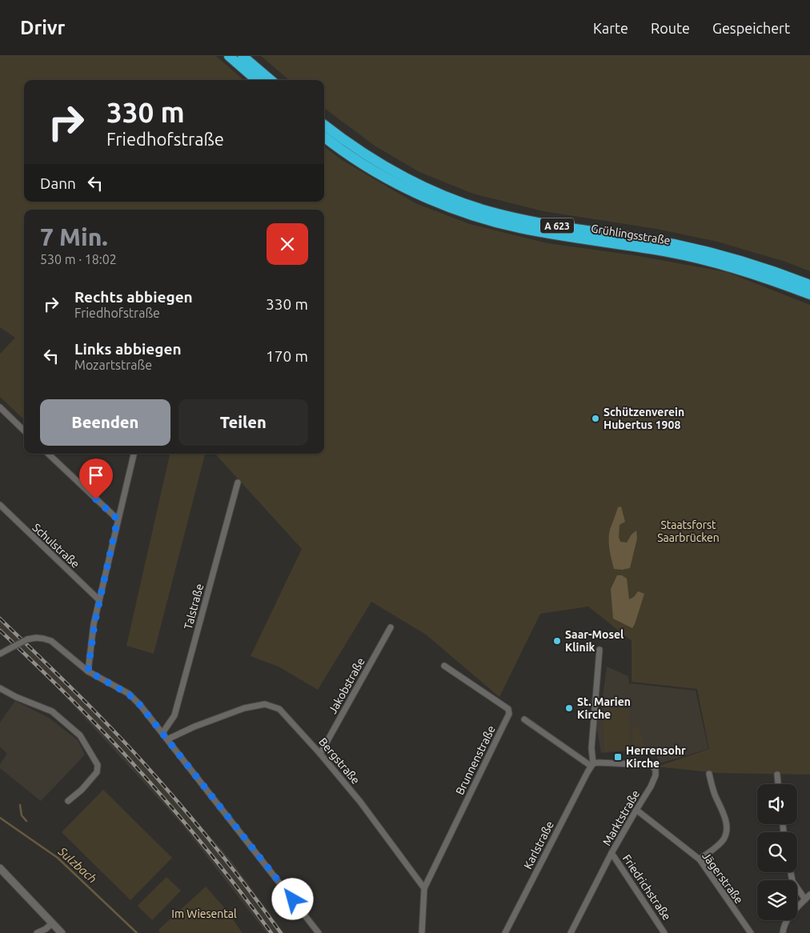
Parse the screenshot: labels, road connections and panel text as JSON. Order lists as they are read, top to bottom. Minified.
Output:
{"streets":{"highway":["A 623","Grühlingsstraße"],"street":["Schulstraße","Talstraße","Jakobstraße","Brunnenstraße","Bergstraße","Marktstraße","Karlstraße","Jägerstraße","Friedrichstraße"]},"crossings":[["Jakobstraße","Bergstraße"],["Brunnenstraße","Bergstraße"],["Marktstraße","Karlstraße"],["Marktstraße","Jägerstraße"],["Marktstraße","Friedrichstraße"]],"water":["Sulzbach"],"parks":["Staatsforst Saarbrücken","Im Wiesental"],"places":{"other":["Schützenverein Hubertus 1908","Saar-Mosel Klinik","St. Marien Kirche"],"transit":["Herrensohr Kirche"]},"page":{"header":"Drivr","nav":["Karte","Route","Gespeichert"],"turn":["330 m","Friedhofstraße"],"then":"Dann","heading":["7 Min.","530 m · 18:02"],"list":[{"name":"Rechts abbiegen","note":"Friedhofstraße","value":"330 m"},{"name":"Links abbiegen","note":"Mozartstraße","value":"170 m"}],"buttons":["Beenden","Teilen"]}}
